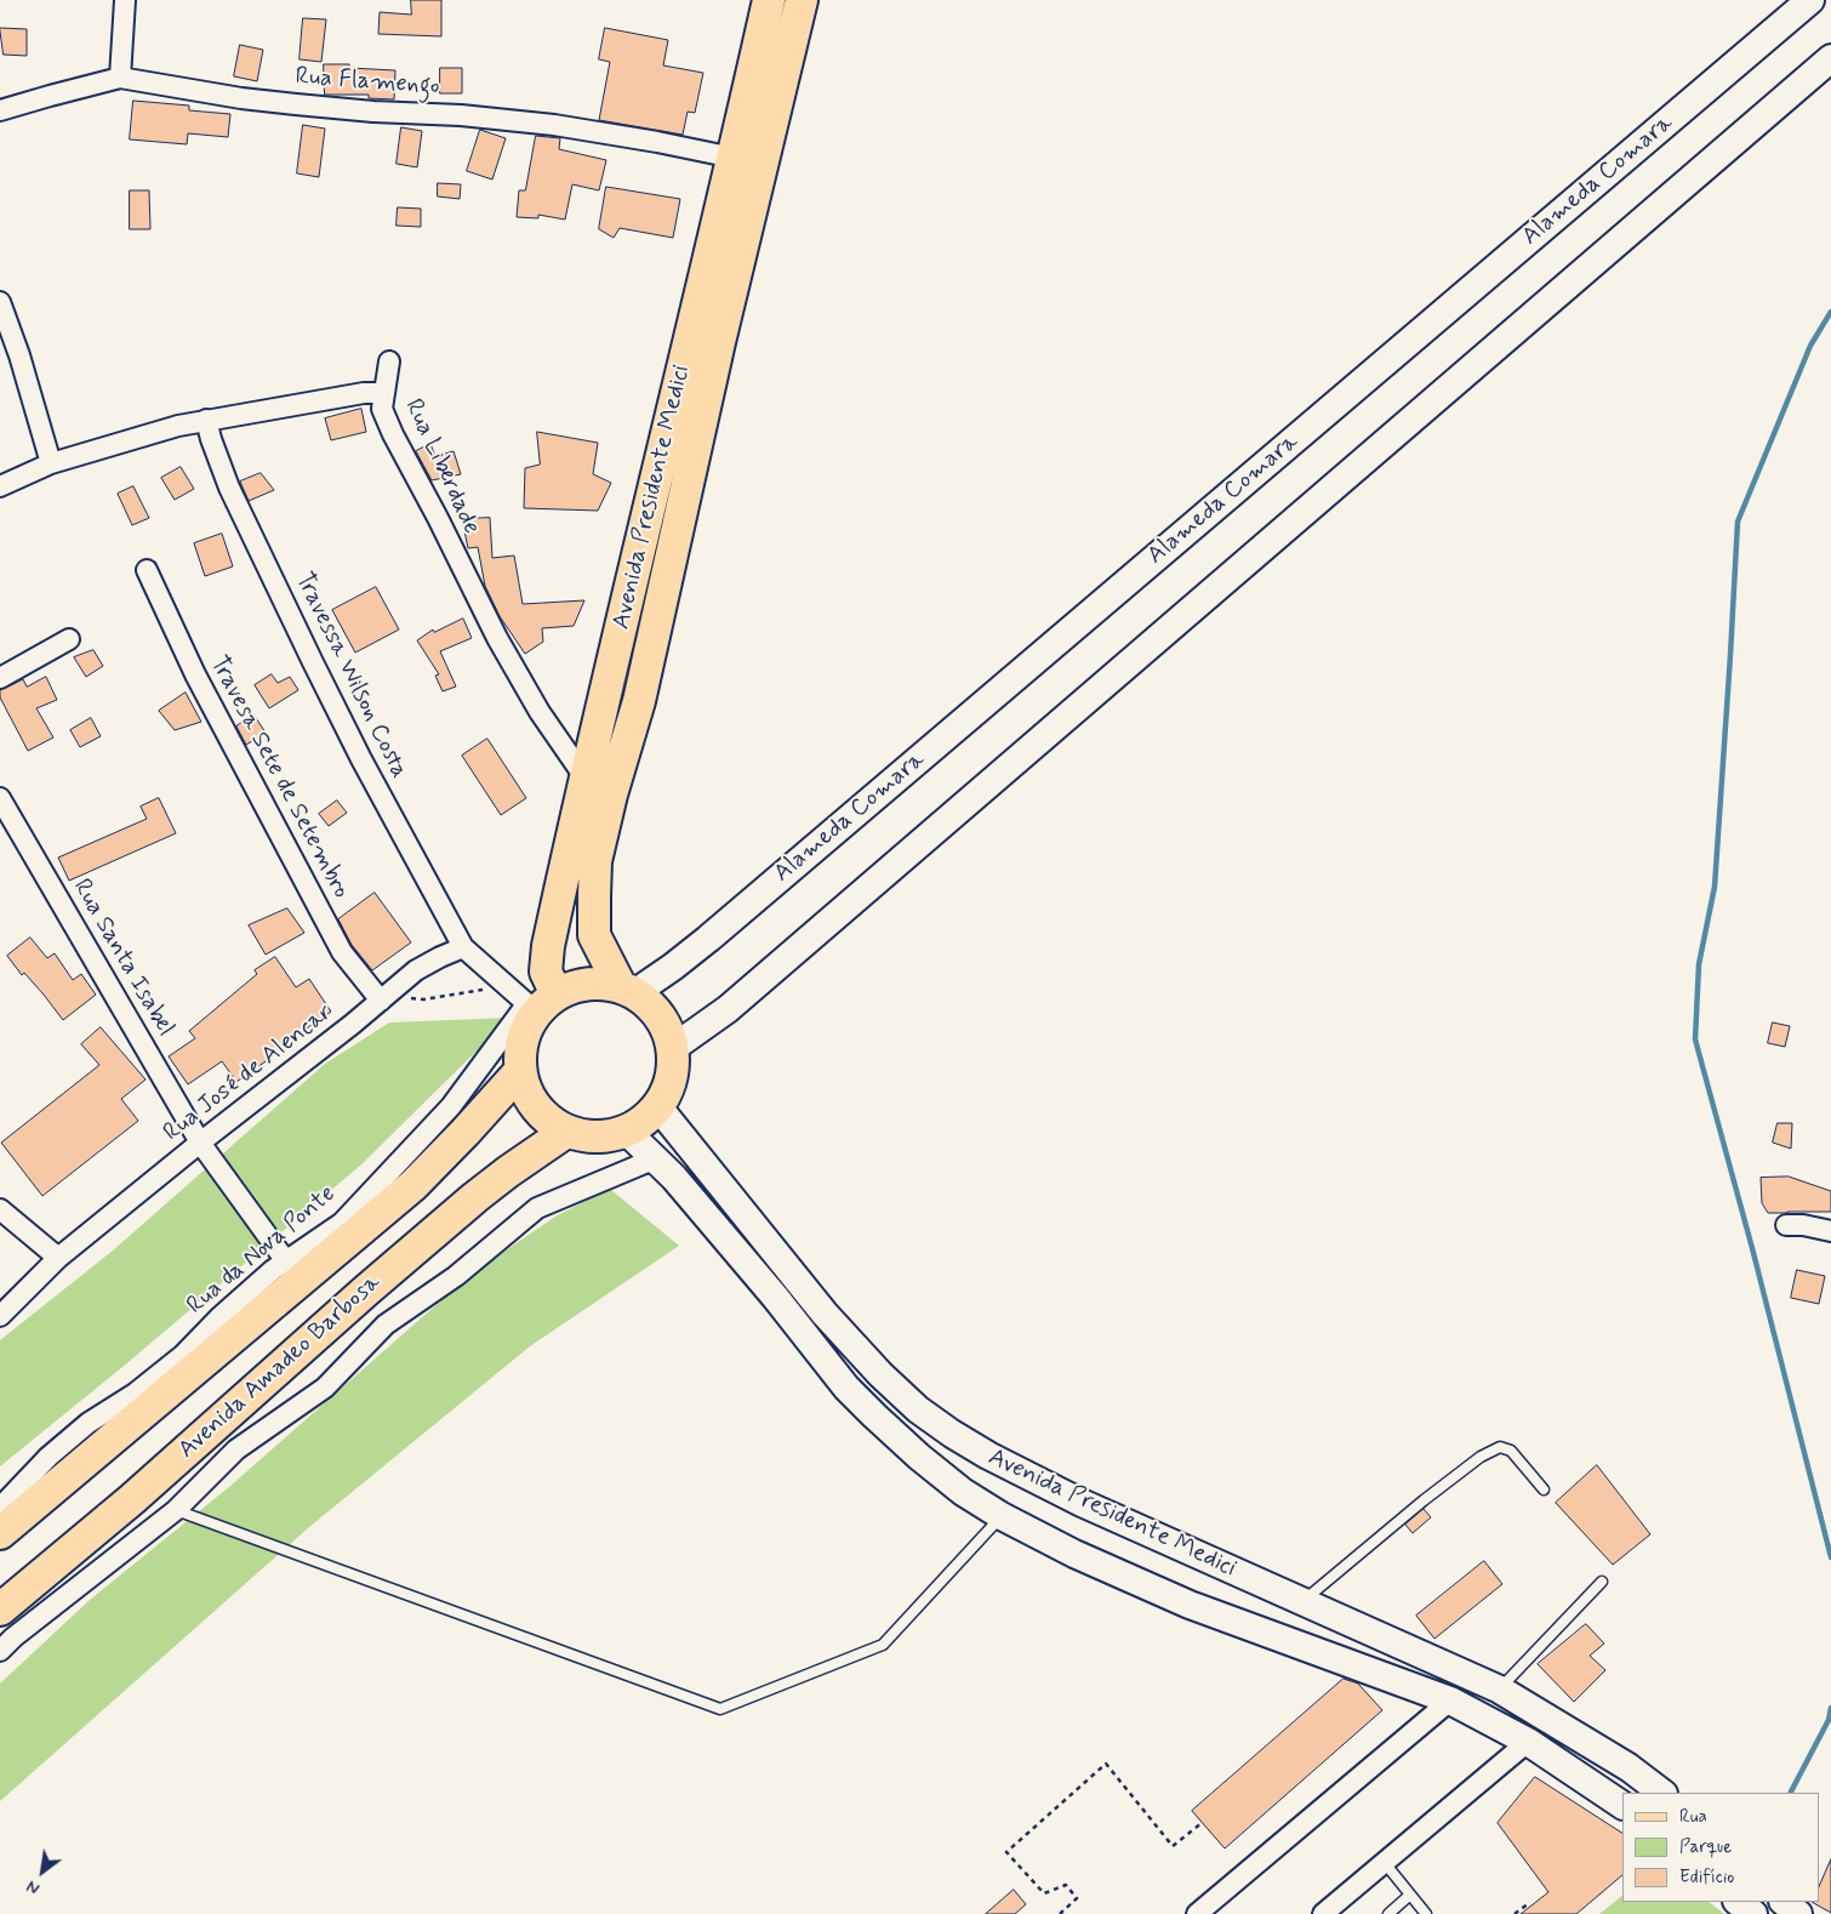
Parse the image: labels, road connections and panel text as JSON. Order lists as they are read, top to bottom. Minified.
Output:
{"streets":{"main road":["Avenida Presidente Medici","Avenida Amadeo Barbosa"],"street":["Rua Flamengo","Alameda Comara","Rua Liberdade","Travessa Wilson Costa","Travesa Sete de Setembro","Rua Santa Isabel","Rua José de Alencar","Rua da Nova Ponte"]},"crossings":[["Rua Flamengo","Avenida Presidente Medici"],["Alameda Comara","Avenida Presidente Medici"],["Alameda Comara","Rua da Nova Ponte"],["Alameda Comara","Avenida Amadeo Barbosa"],["Rua Liberdade","Avenida Presidente Medici"],["Rua Liberdade","Travessa Wilson Costa"],["Avenida Presidente Medici","Rua da Nova Ponte"],["Avenida Presidente Medici","Avenida Amadeo Barbosa"],["Travessa Wilson Costa","Rua José de Alencar"],["Travesa Sete de Setembro","Rua José de Alencar"],["Rua Santa Isabel","Rua José de Alencar"],["Rua Santa Isabel","Rua da Nova Ponte"],["Rua Santa Isabel","Avenida Amadeo Barbosa"],["Rua da Nova Ponte","Avenida Amadeo Barbosa"]],"legend":["Rua","Parque","Edifício"],"north":"bottom left"}
